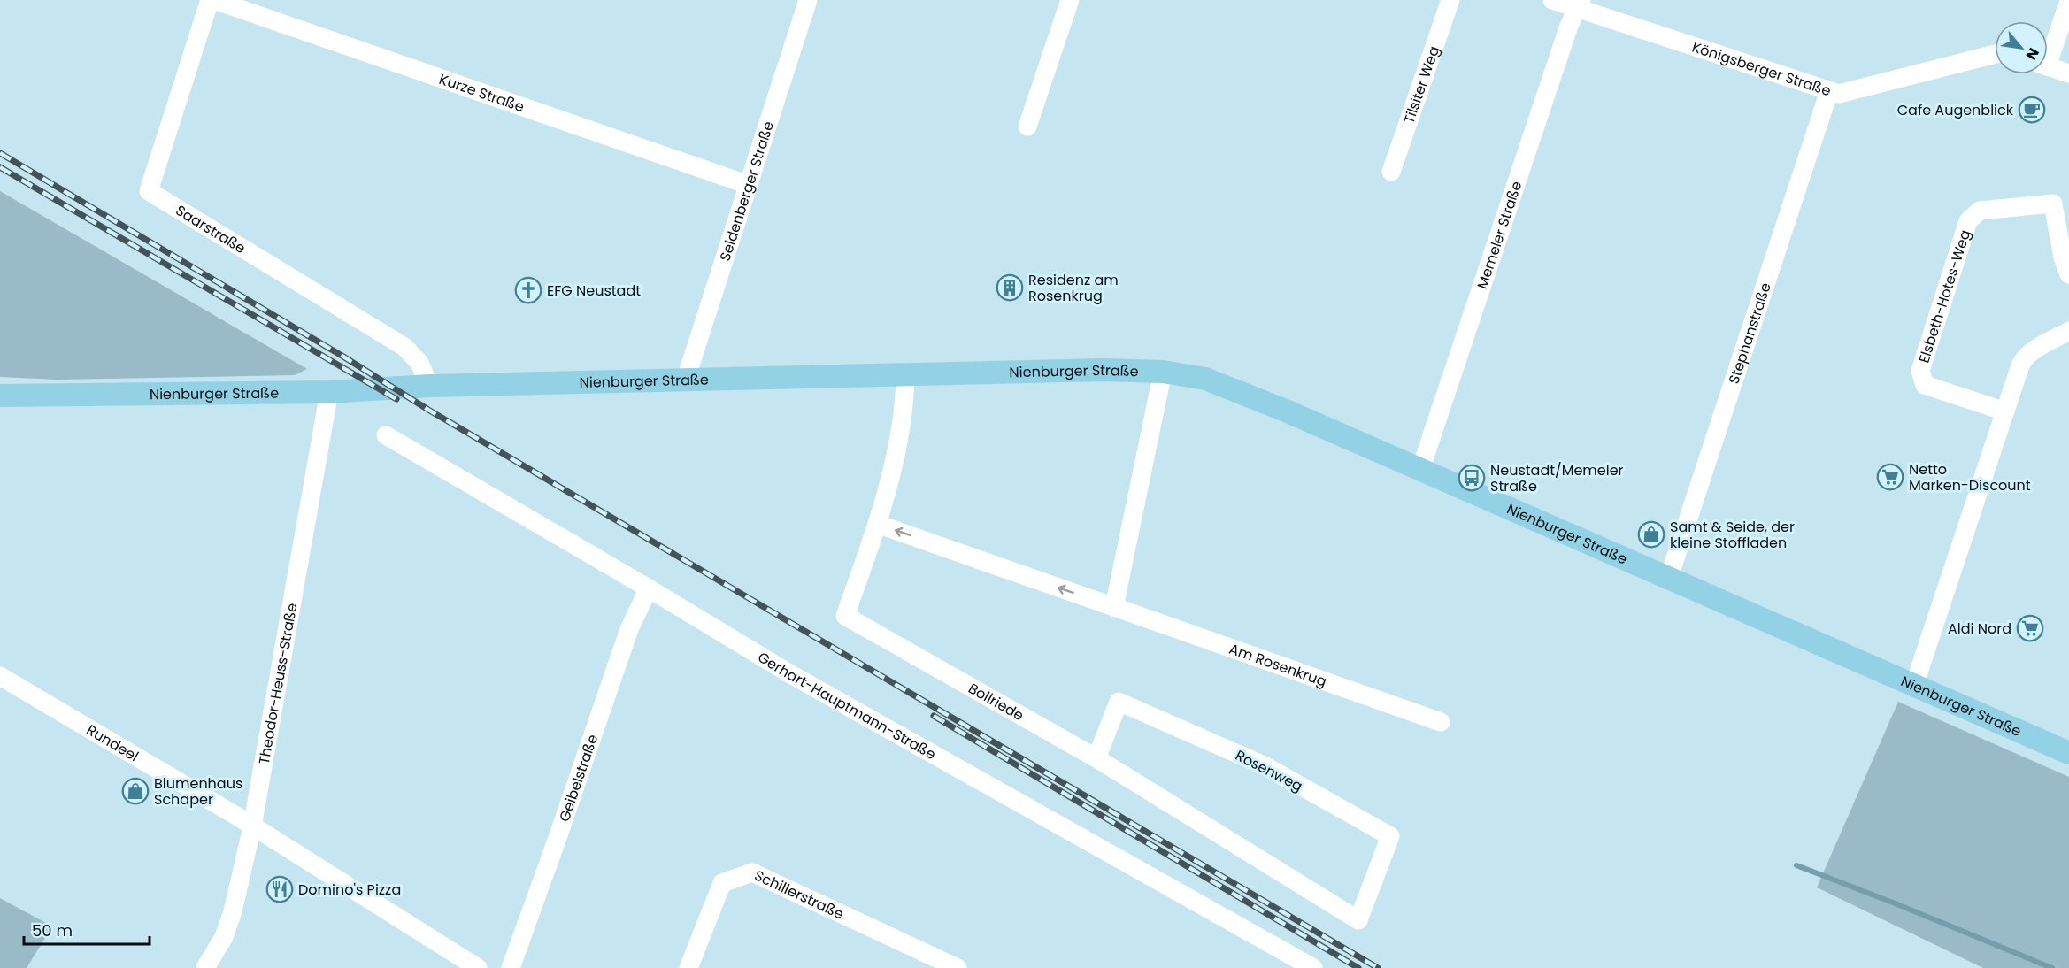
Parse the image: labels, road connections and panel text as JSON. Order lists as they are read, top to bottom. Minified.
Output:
{"streets":{"main road":["Nienburger Straße"],"street":["Königsberger Straße","Tilsiter Weg","Kurze Straße","Seidenberger Straße","Saarstraße","Memeler Straße","Elsbeth-Hotes-Weg","Stephanstraße","Am Rosenkrug","Theodor-Heuss-Straße","Bollriede","Gerhart-Hauptmann-Straße","Rundeel","Rosenweg","Geibelstraße","Schillerstraße"]},"crossings":[["Königsberger Straße","Memeler Straße"],["Königsberger Straße","Stephanstraße"],["Kurze Straße","Seidenberger Straße"],["Seidenberger Straße","Nienburger Straße"],["Saarstraße","Nienburger Straße"],["Memeler Straße","Nienburger Straße"],["Stephanstraße","Nienburger Straße"],["Nienburger Straße","Theodor-Heuss-Straße"],["Nienburger Straße","Bollriede"],["Am Rosenkrug","Bollriede"],["Theodor-Heuss-Straße","Rundeel"],["Bollriede","Rosenweg"],["Gerhart-Hauptmann-Straße","Geibelstraße"]],"one_way":["Am Rosenkrug"],"places":{"cafe":["Cafe Augenblick"],"building":["Residenz am Rosenkrug"],"church":["EFG Neustadt"],"supermarket":["Netto Marken-Discount","Aldi Nord"],"bus stop":["Neustadt/Memeler Straße"],"shop":["Samt & Seide, der kleine Stoffladen","Blumenhaus Schaper"],"restaurant":["Domino's Pizza"]},"scale_bar":"50 m","north":"bottom right"}
